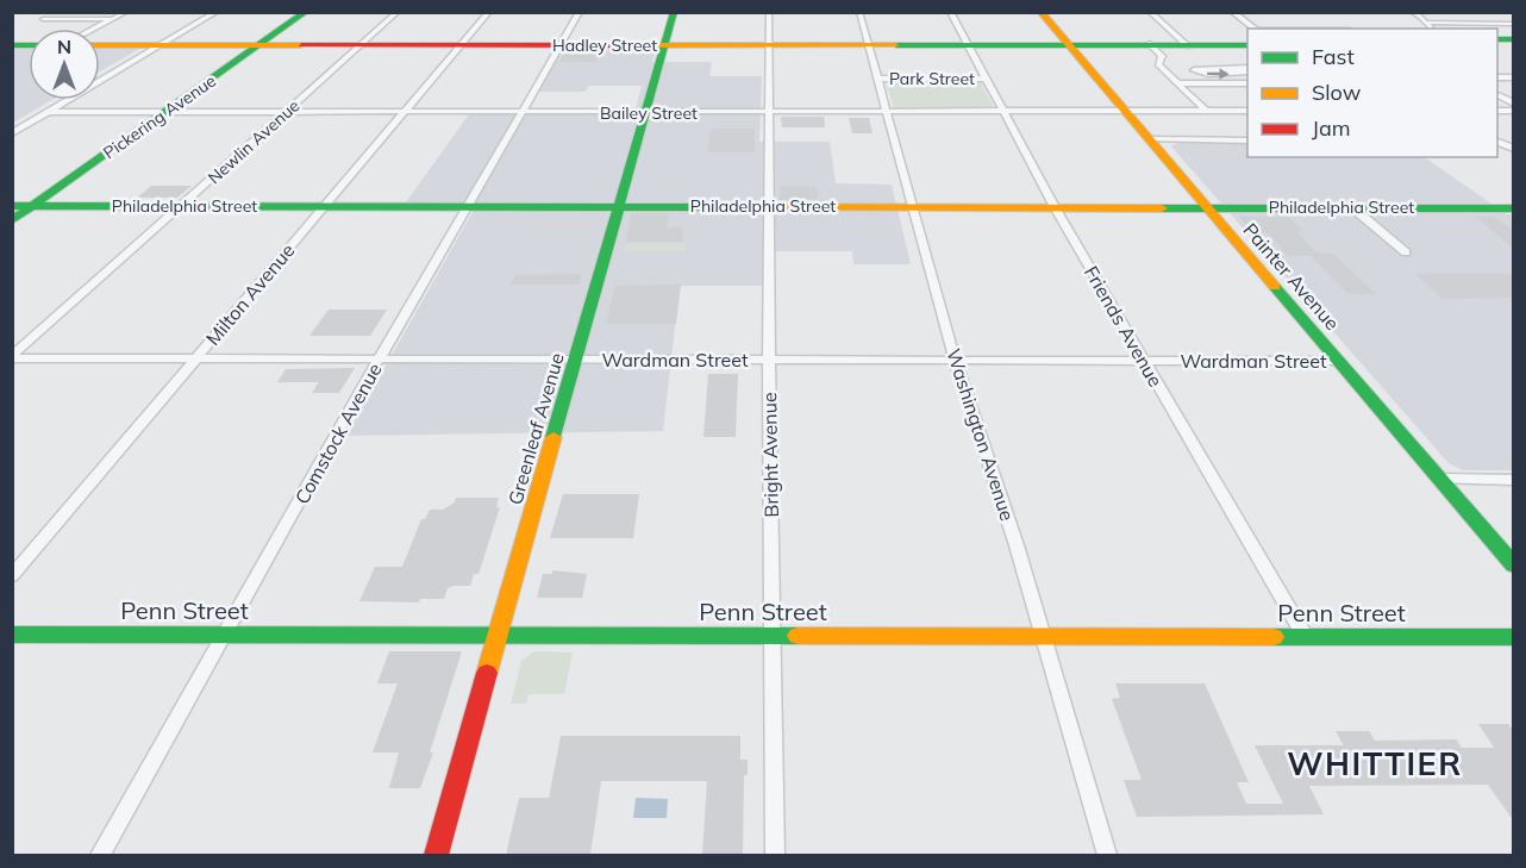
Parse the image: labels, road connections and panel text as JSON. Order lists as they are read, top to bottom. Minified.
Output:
{"streets":{"street":["Hadley Street","Park Street","Bailey Street","Pickering Avenue","Newlin Avenue","Philadelphia Street","Painter Avenue","Milton Avenue","Friends Avenue","Wardman Street","Greenleaf Avenue","Comstock Avenue","Washington Avenue","Bright Avenue","Penn Street"]},"crossings":[["Hadley Street","Pickering Avenue"],["Hadley Street","Newlin Avenue"],["Hadley Street","Painter Avenue"],["Hadley Street","Milton Avenue"],["Hadley Street","Friends Avenue"],["Hadley Street","Greenleaf Avenue"],["Hadley Street","Comstock Avenue"],["Hadley Street","Washington Avenue"],["Hadley Street","Bright Avenue"],["Park Street","Friends Avenue"],["Park Street","Washington Avenue"],["Bailey Street","Pickering Avenue"],["Bailey Street","Newlin Avenue"],["Bailey Street","Painter Avenue"],["Bailey Street","Milton Avenue"],["Bailey Street","Friends Avenue"],["Bailey Street","Greenleaf Avenue"],["Bailey Street","Comstock Avenue"],["Bailey Street","Washington Avenue"],["Bailey Street","Bright Avenue"],["Pickering Avenue","Philadelphia Street"],["Newlin Avenue","Philadelphia Street"],["Newlin Avenue","Wardman Street"],["Philadelphia Street","Painter Avenue"],["Philadelphia Street","Milton Avenue"],["Philadelphia Street","Friends Avenue"],["Philadelphia Street","Greenleaf Avenue"],["Philadelphia Street","Comstock Avenue"],["Philadelphia Street","Washington Avenue"],["Philadelphia Street","Bright Avenue"],["Painter Avenue","Wardman Street"],["Milton Avenue","Wardman Street"],["Friends Avenue","Wardman Street"],["Friends Avenue","Penn Street"],["Wardman Street","Greenleaf Avenue"],["Wardman Street","Comstock Avenue"],["Wardman Street","Washington Avenue"],["Wardman Street","Bright Avenue"],["Greenleaf Avenue","Penn Street"],["Comstock Avenue","Penn Street"],["Washington Avenue","Penn Street"],["Bright Avenue","Penn Street"]],"districts":["WHITTIER"],"legend":["Fast","Slow","Jam"],"north":"top"}
